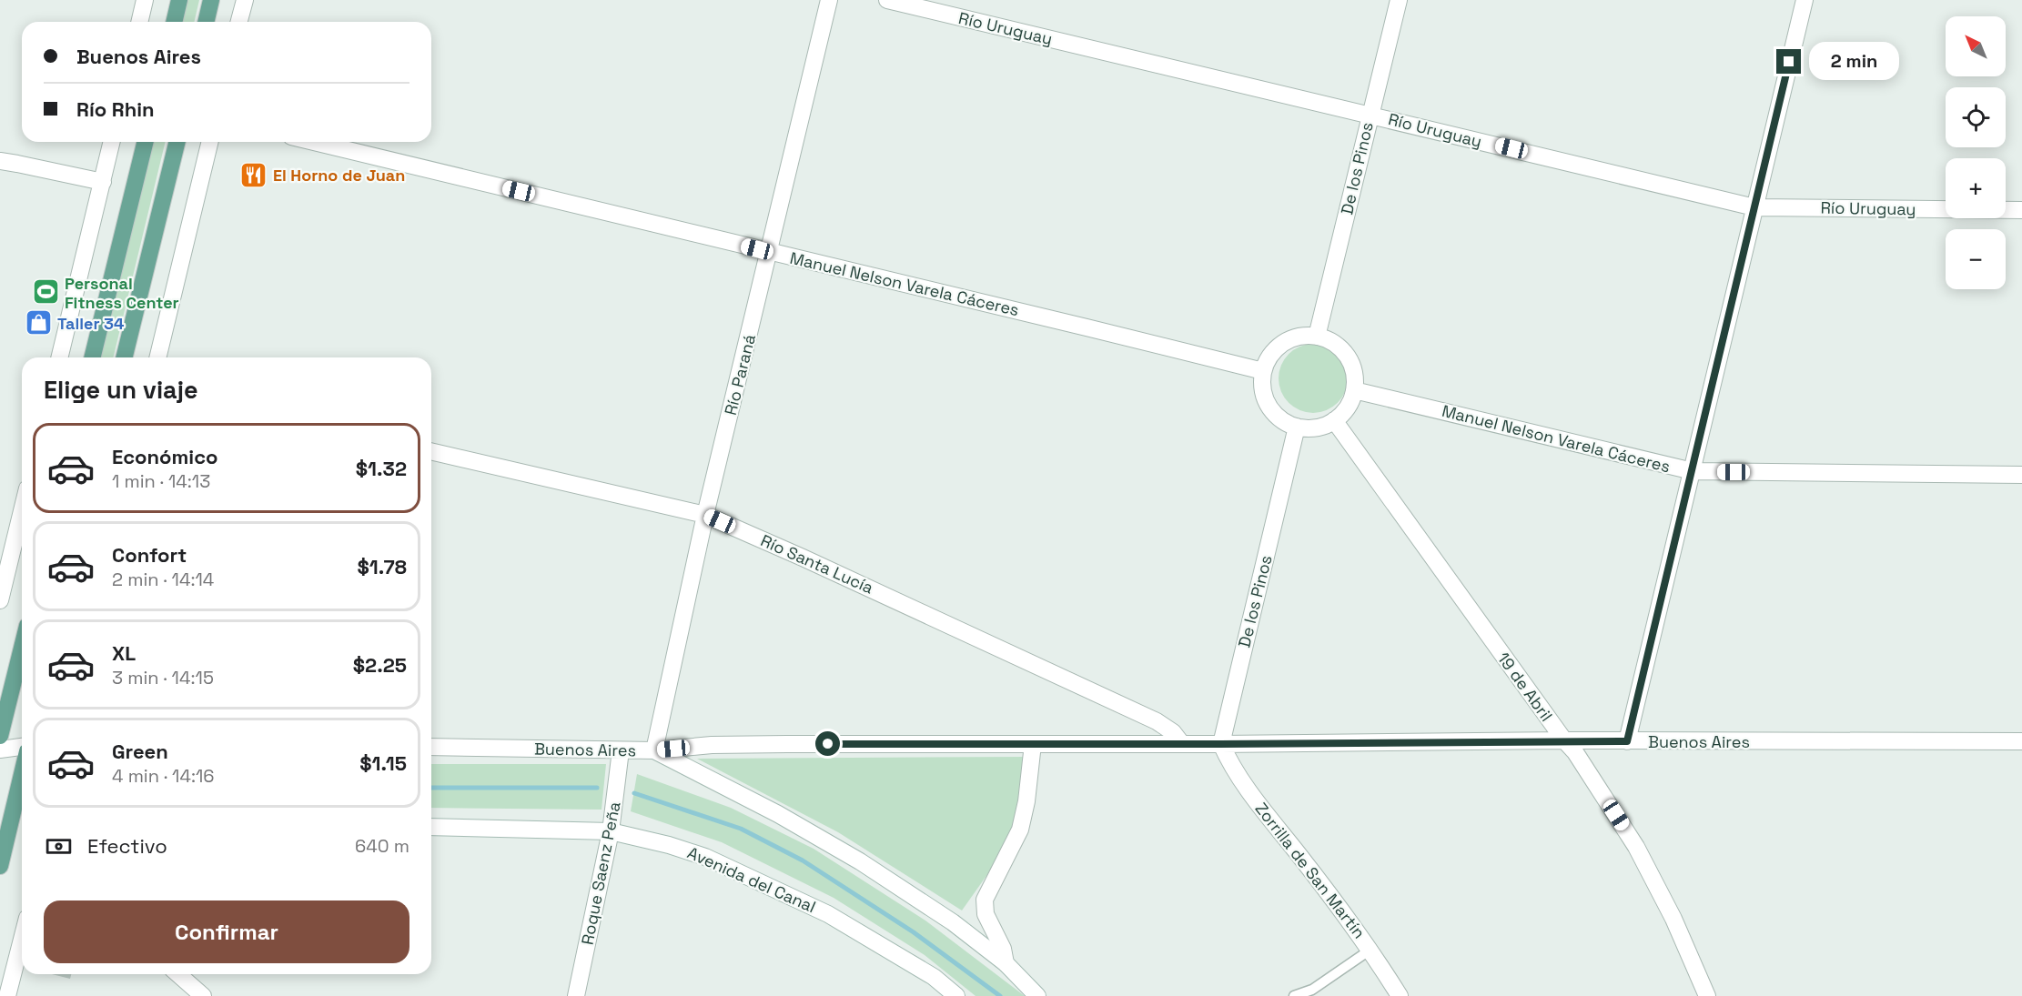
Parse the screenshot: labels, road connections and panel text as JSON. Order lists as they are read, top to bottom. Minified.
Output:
{"streets":{"street":["Río Uruguay","De los Pinos","Manuel Nelson Varela Cáceres","Río Paraná","Río Santa Lucía","19 de Abril","Buenos Aires","Zorrilla de San Martín","Roque Saenz Peña","Avenida del Canal"]},"crossings":[["Río Uruguay","De los Pinos"],["De los Pinos","Manuel Nelson Varela Cáceres"],["De los Pinos","19 de Abril"],["De los Pinos","Buenos Aires"],["De los Pinos","Zorrilla de San Martín"],["Manuel Nelson Varela Cáceres","Río Paraná"],["Manuel Nelson Varela Cáceres","19 de Abril"],["Río Paraná","Río Santa Lucía"],["Río Paraná","Buenos Aires"],["Río Santa Lucía","Buenos Aires"],["19 de Abril","Buenos Aires"],["Buenos Aires","Zorrilla de San Martín"],["Buenos Aires","Roque Saenz Peña"],["Roque Saenz Peña","Avenida del Canal"]],"places":{"restaurant":["El Horno de Juan"],"sports":["Personal Fitness Center"],"shop":["Taller 34"]},"north":"top left","page":{"map_buttons":["+","−"],"banner":["Buenos Aires","Río Rhin"],"bubble":"2 min","heading":"Elige un viaje","list":[{"name":"Económico","note":"1 min · 14:13","value":"$1.32"},{"name":"Confort","note":"2 min · 14:14","value":"$1.78"},{"name":"XL","note":"3 min · 14:15","value":"$2.25"},{"name":"Green","note":"4 min · 14:16","value":"$1.15"}],"pay":["Efectivo","640 m"],"buttons":"Confirmar"}}
